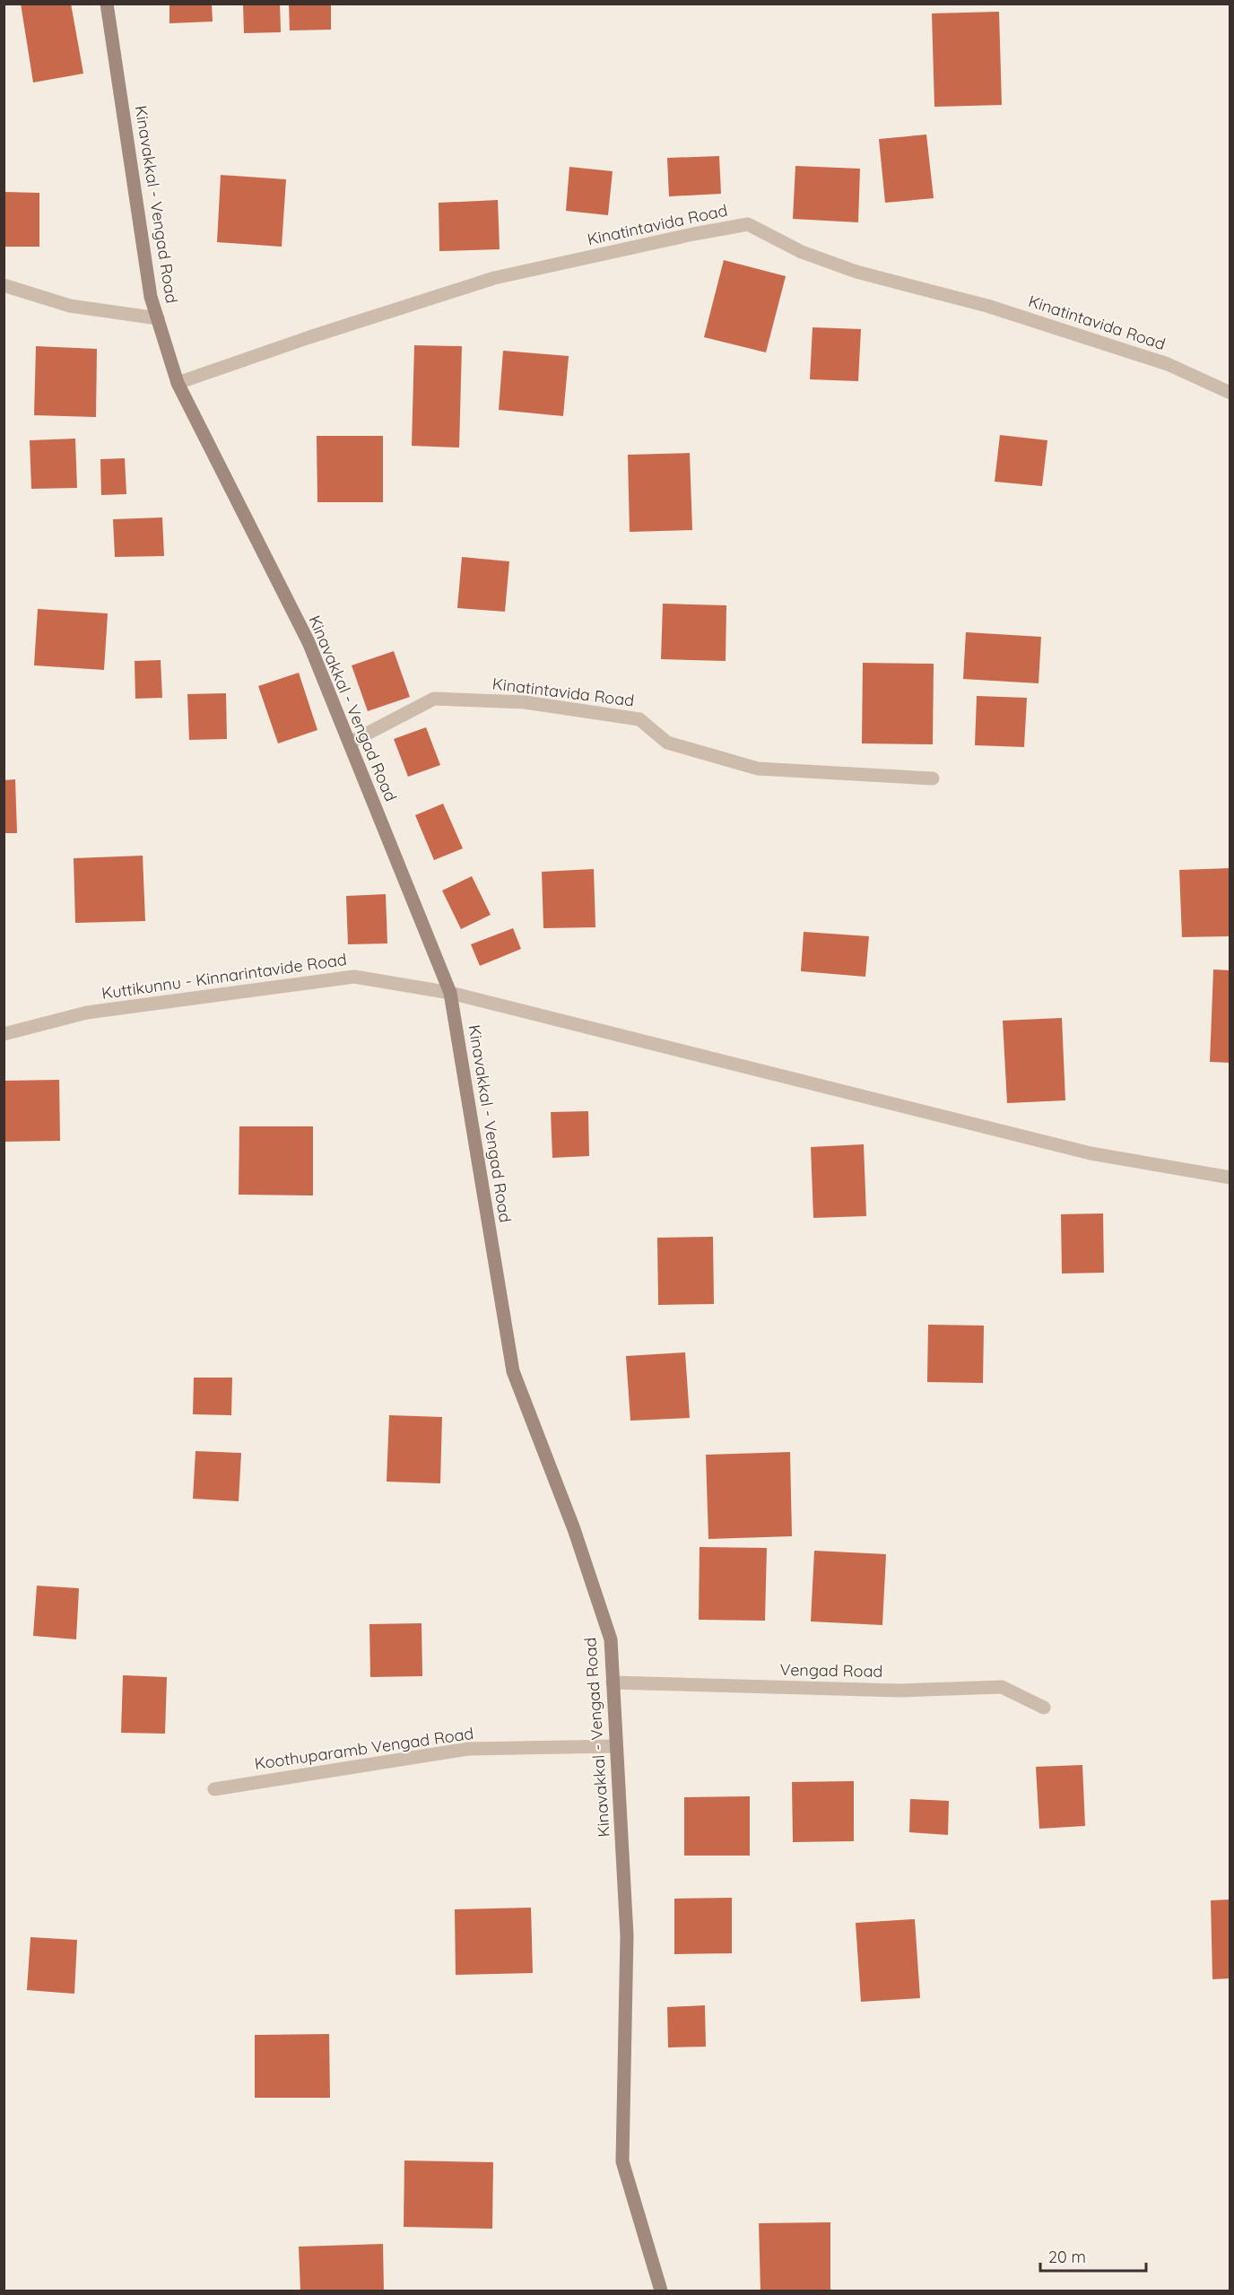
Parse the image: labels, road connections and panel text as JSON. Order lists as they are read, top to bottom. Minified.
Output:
{"streets":{"main road":["Kinavakkal - Vengad Road"],"street":["Kinatintavida Road","Kuttikunnu - Kinnarintavide Road","Vengad Road","Koothuparamb Vengad Road"]},"crossings":[["Kinavakkal - Vengad Road","Kinatintavida Road"],["Kinavakkal - Vengad Road","Kuttikunnu - Kinnarintavide Road"],["Kinavakkal - Vengad Road","Vengad Road"],["Kinavakkal - Vengad Road","Koothuparamb Vengad Road"]],"scale_bar":"20 m"}
